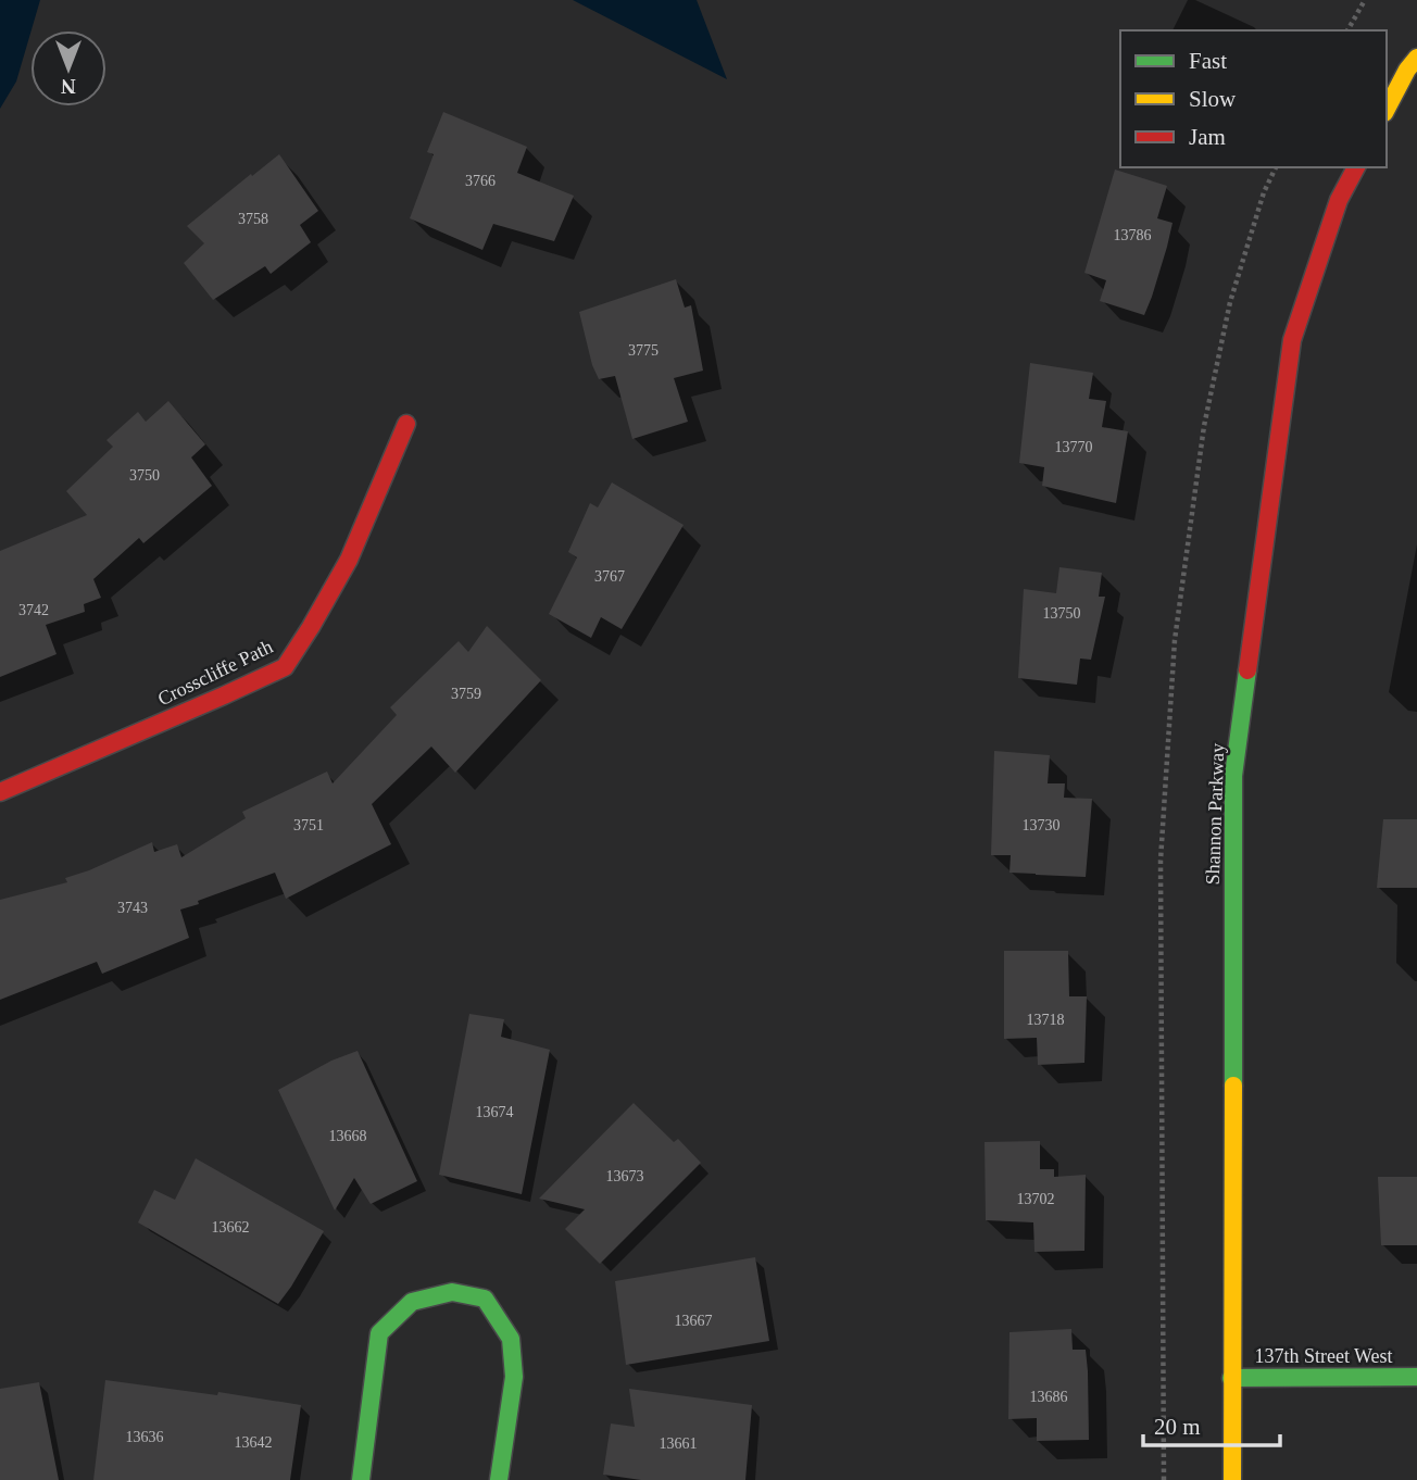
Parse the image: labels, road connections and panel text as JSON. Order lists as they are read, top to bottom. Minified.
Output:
{"streets":{"street":["Crosscliffe Path","Shannon Parkway","137th Street West"]},"crossings":[["Shannon Parkway","137th Street West"]],"house_numbers":["3766","3758","13786","3775","13770","3750","3767","3742","13750","3759","3751","13730","3743","13718","13674","13668","13673","13702","13662","13667","13686","13636","13642","13661"],"legend":["Fast","Slow","Jam"],"scale_bar":"20 m","north":"bottom"}
